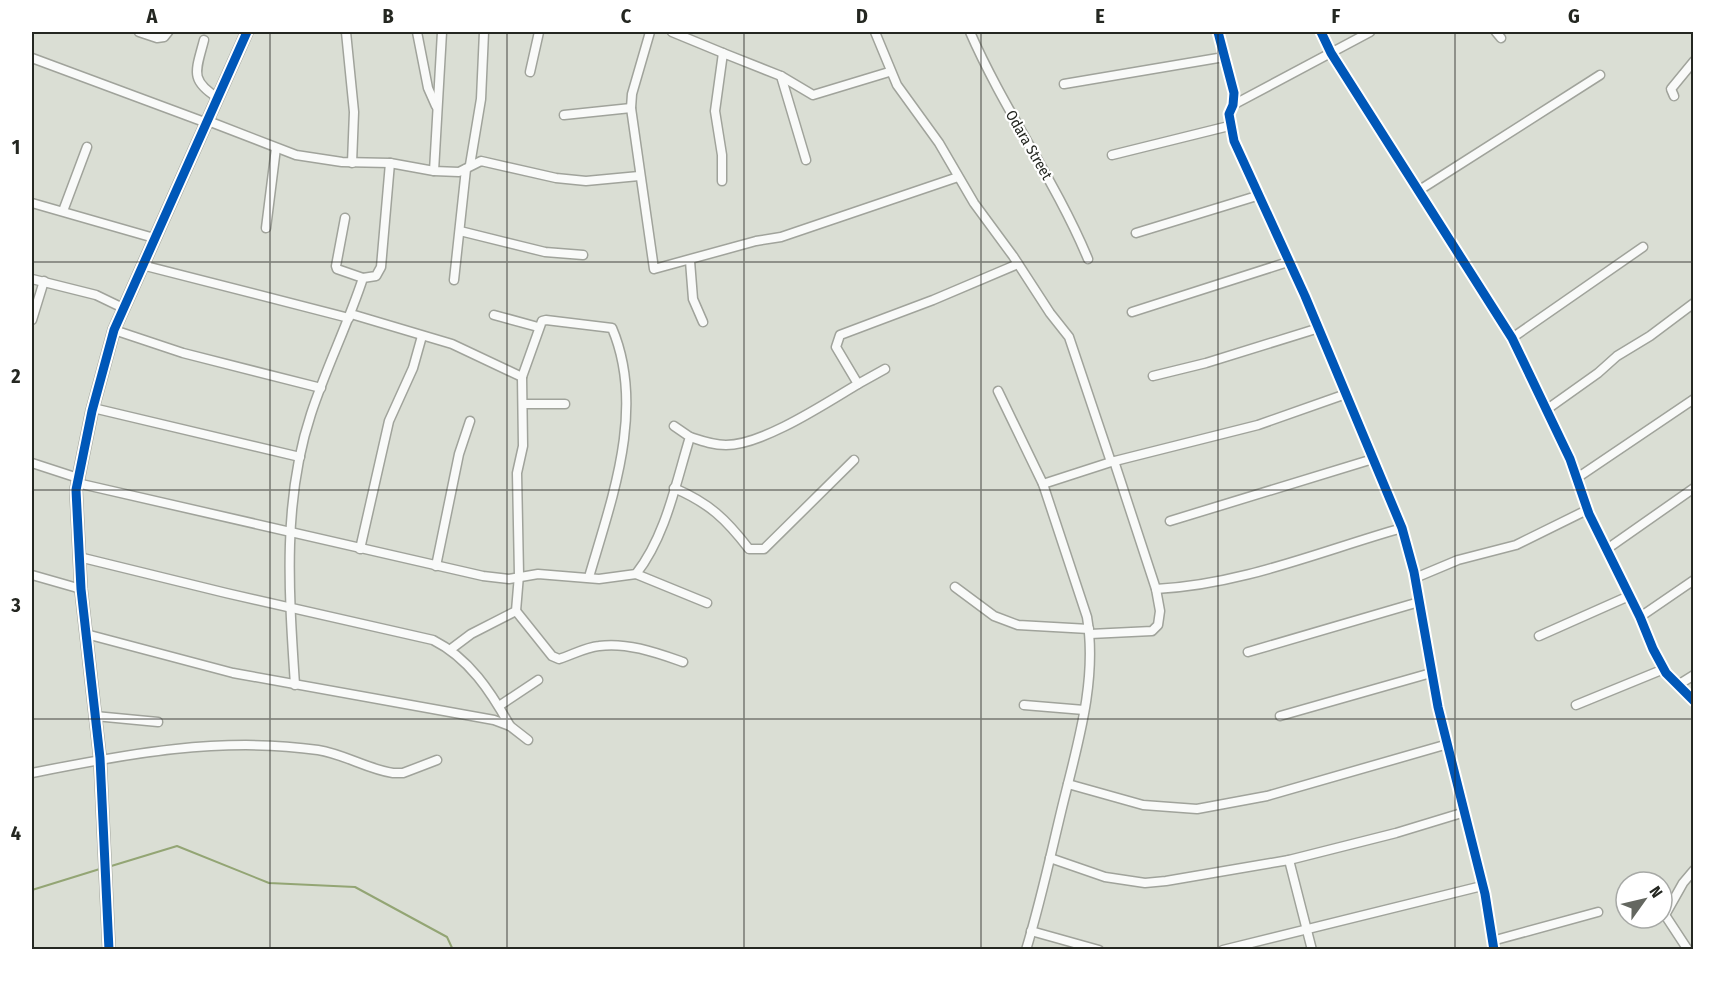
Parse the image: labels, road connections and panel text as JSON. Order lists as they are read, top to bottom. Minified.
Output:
{"streets":{"street":["Odara Street"]},"north":"top right","grid":{"columns":["A","B","C","D","E","F","G"],"rows":["1","2","3","4"]}}
